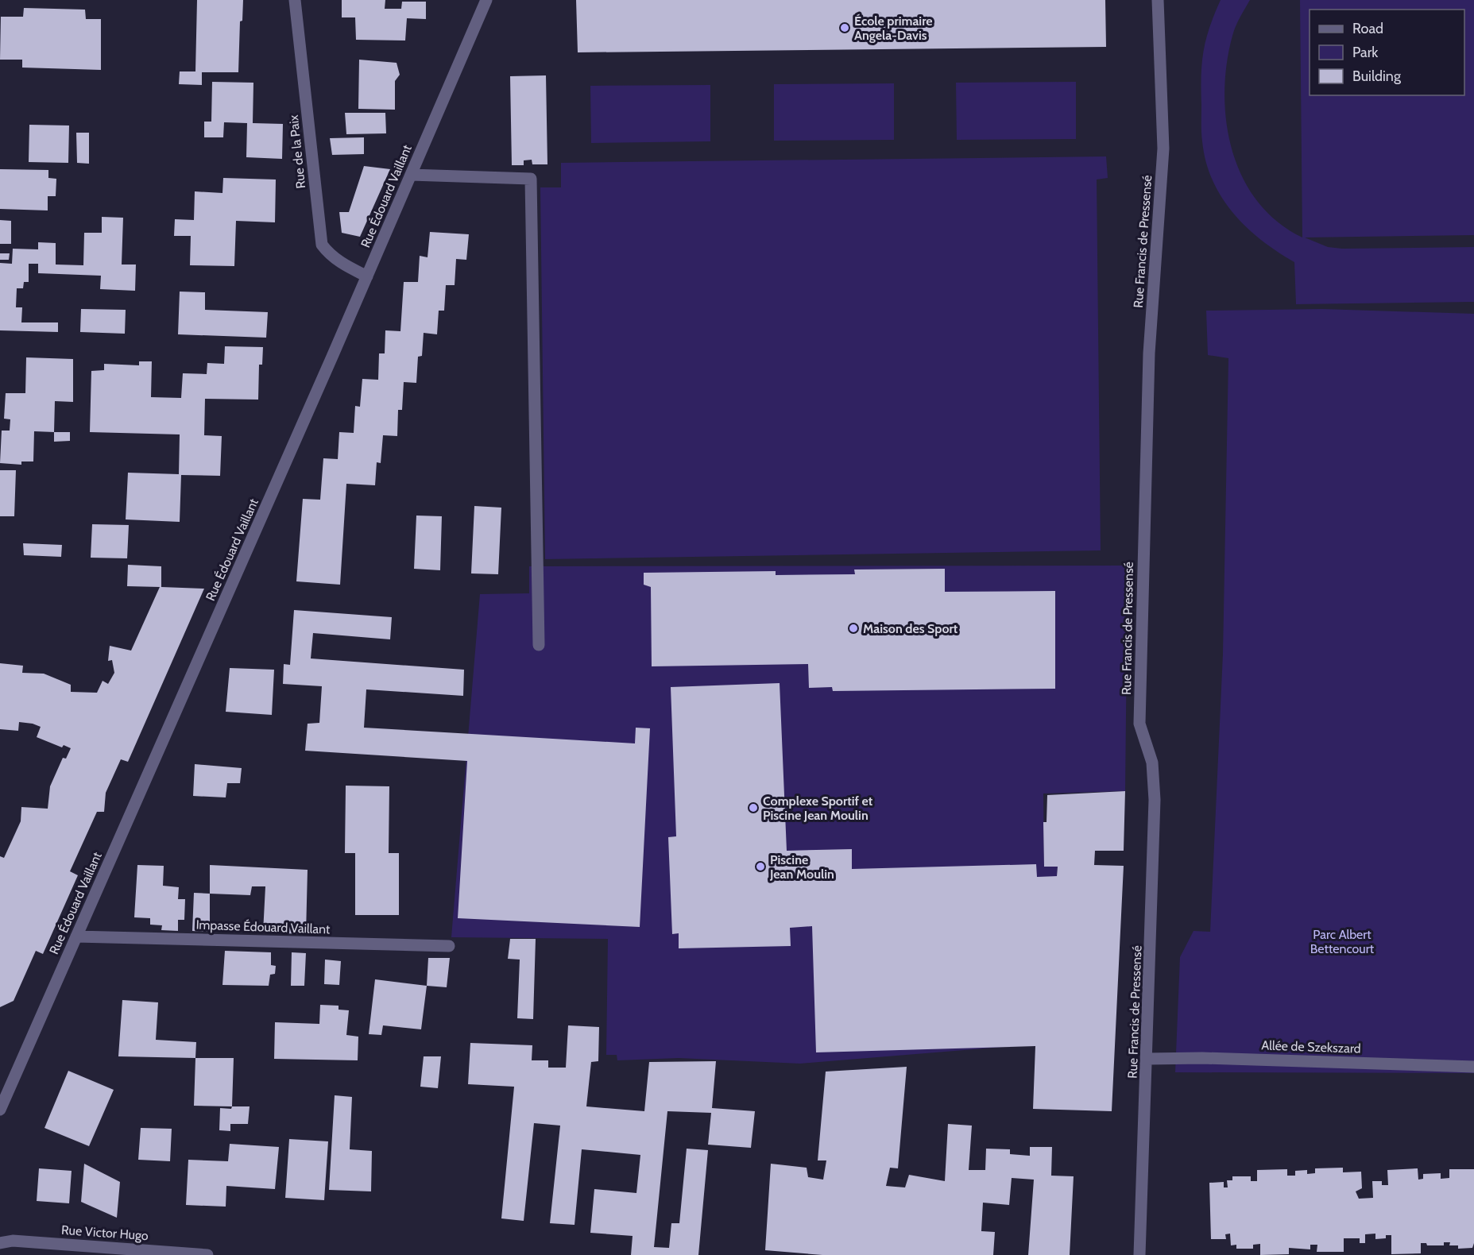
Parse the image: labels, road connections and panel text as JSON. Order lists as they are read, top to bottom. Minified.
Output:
{"streets":{"street":["Rue de la Paix","Rue Édouard Vaillant","Rue Francis de Pressensé","Impasse Édouard Vaillant","Allée de Szekszard","Rue Victor Hugo"]},"crossings":[["Rue de la Paix","Rue Édouard Vaillant"],["Rue Édouard Vaillant","Impasse Édouard Vaillant"],["Rue Francis de Pressensé","Allée de Szekszard"]],"parks":["Parc Albert Bettencourt"],"places":["École primaire Angela-Davis","Maison des Sport","Complexe Sportif et Piscine Jean Moulin","Piscine Jean Moulin"],"legend":["Road","Park","Building"]}
